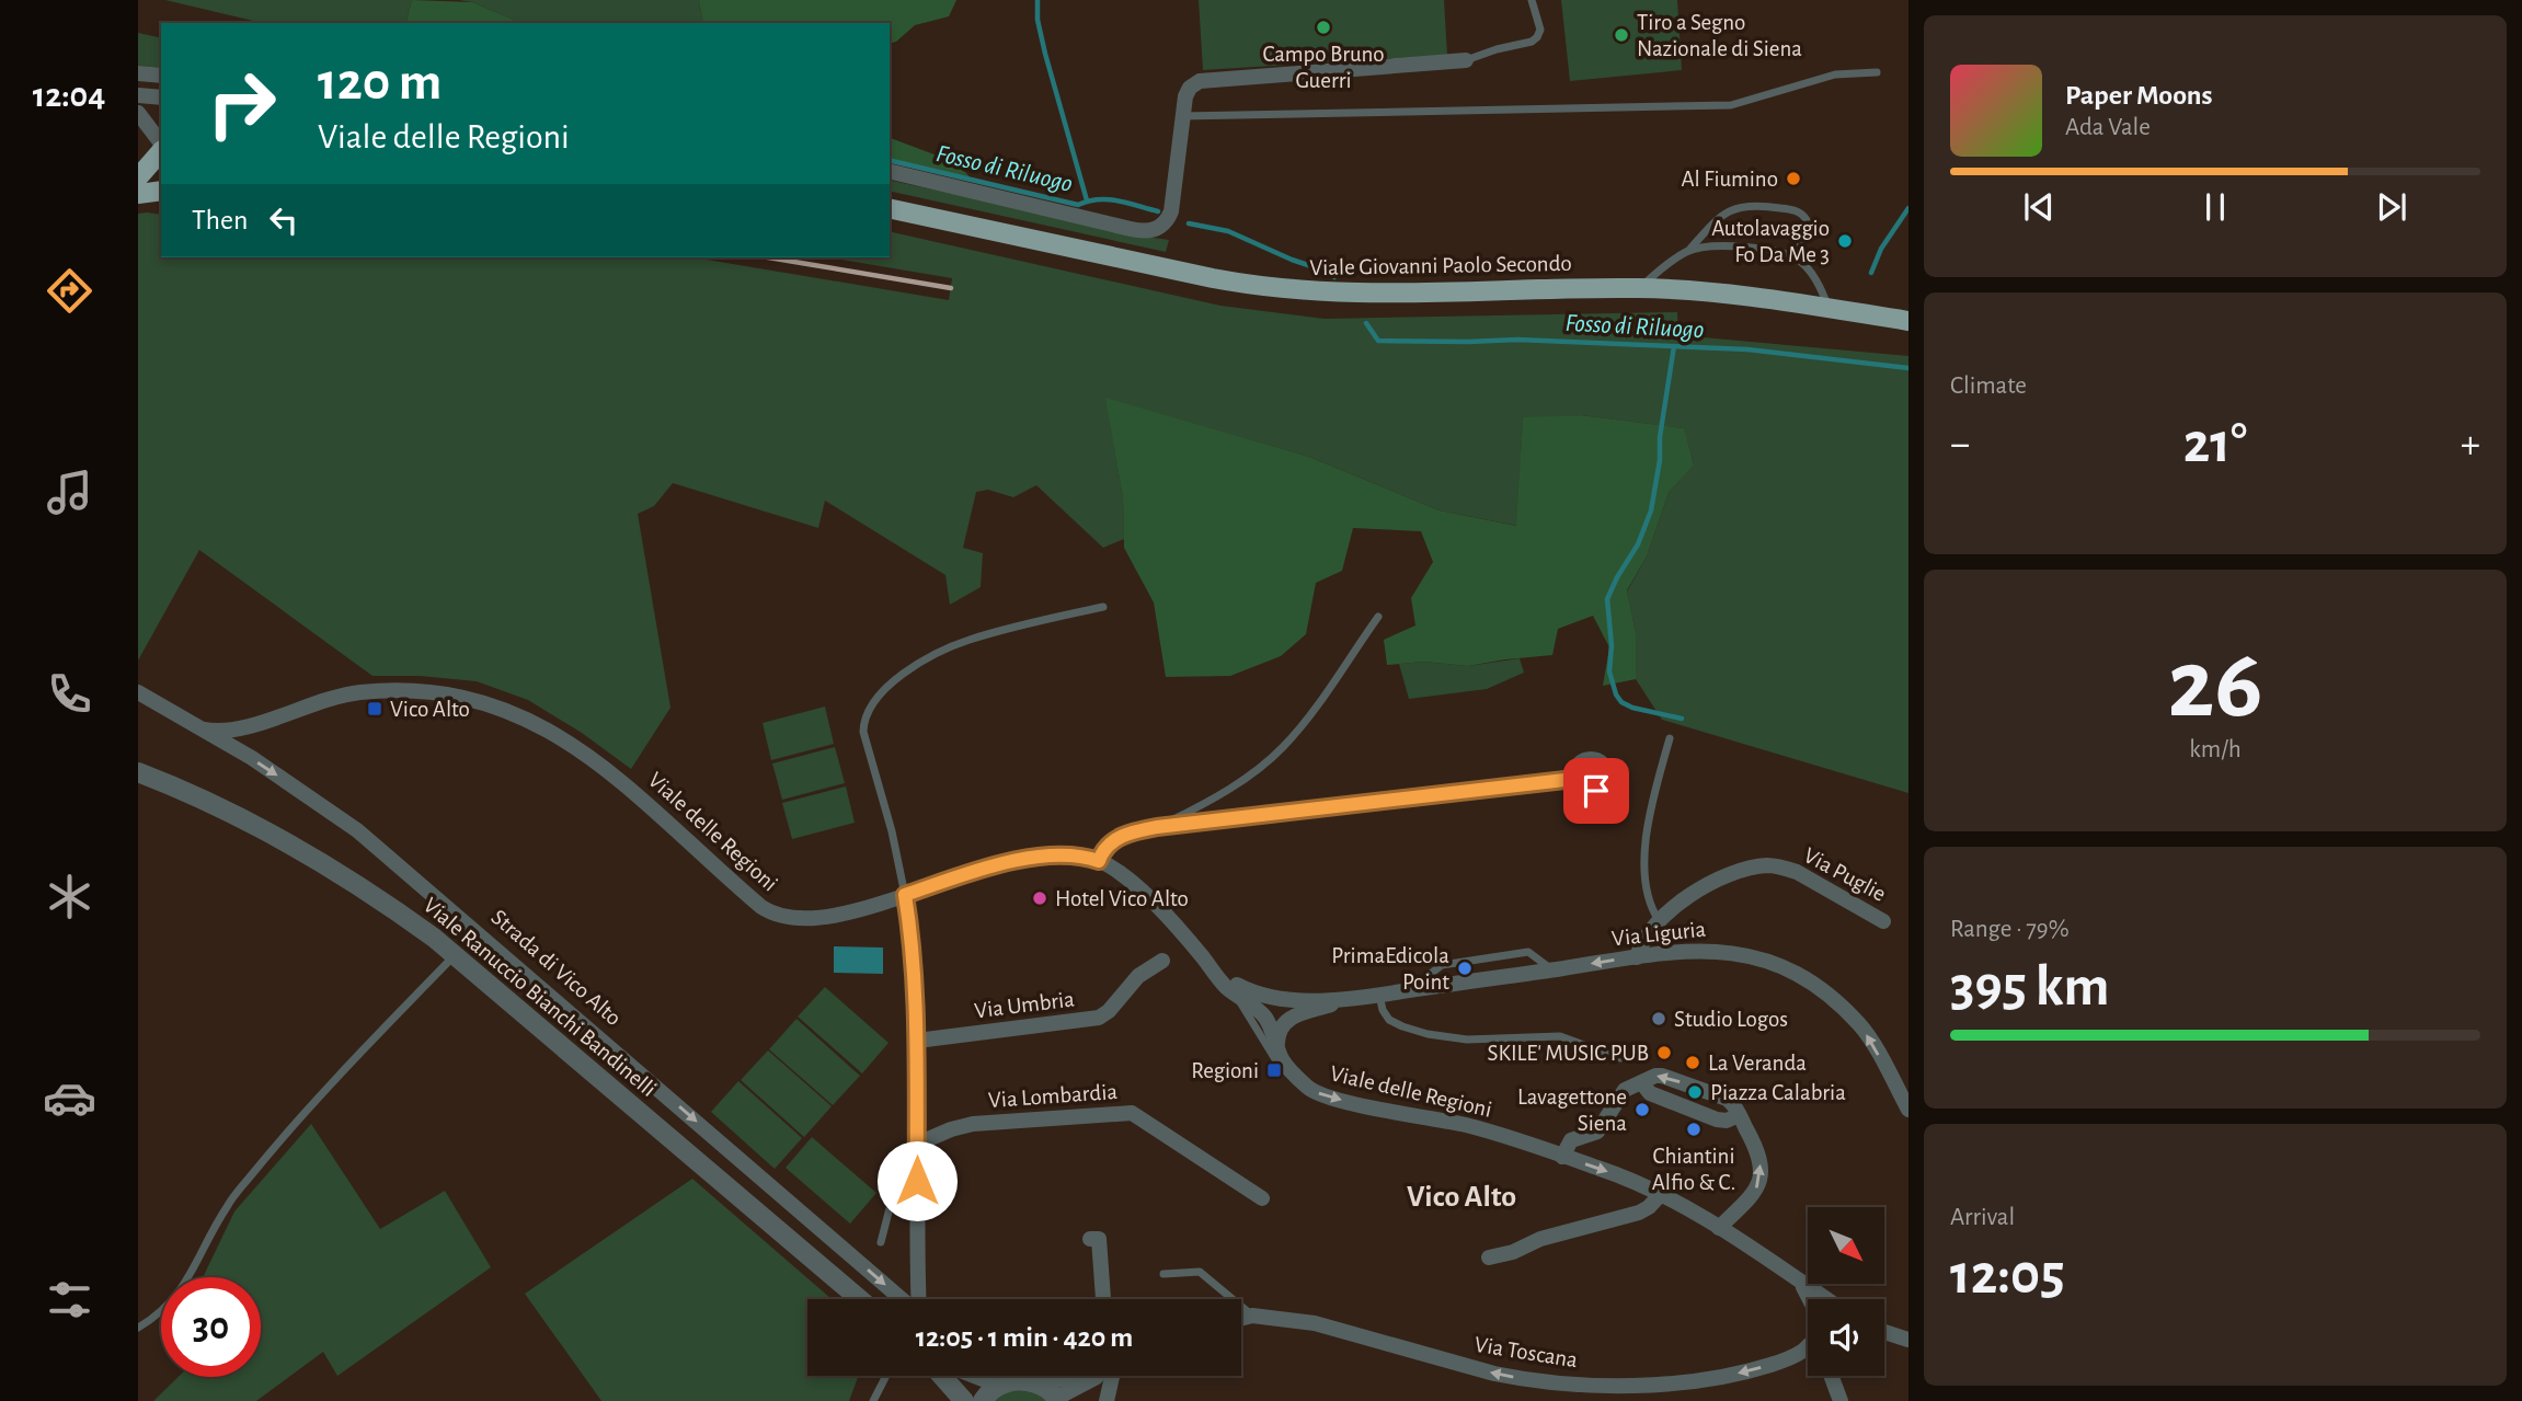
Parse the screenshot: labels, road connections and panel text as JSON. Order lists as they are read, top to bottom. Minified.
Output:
{"streets":{"main road":["Viale Giovanni Paolo Secondo"],"street":["Viale delle Regioni","Via Puglie","Via Liguria","Strada di Vico Alto","Viale Ranuccio Bianchi Bandinelli","Via Umbria","Via Lombardia","Via Toscana"]},"crossings":[["Viale delle Regioni","Via Liguria"],["Viale delle Regioni","Strada di Vico Alto"],["Via Puglie","Via Liguria"]],"one_way":["Via Liguria","Strada di Vico Alto","Via Toscana"],"districts":["Vico Alto"],"water":["Fosso di Riluogo"],"places":{"other":["Campo Bruno Guerri","Tiro a Segno Nazionale di Siena","Al Fiumino","Autolavaggio Fo Da Me 3","Hotel Vico Alto","PrimaEdicola Point","Studio Logos","SKILE' MUSIC PUB","La Veranda","Piazza Calabria","Lavagettone Siena","Chiantini Alfio & C."],"transit":["Vico Alto","Regioni"]},"north":"bottom right","page":{"tabs":"12:04","turn":["120 m","Viale delle Regioni"],"song":["Paper Moons","Ada Vale"],"then":"Then","tile":["Climate",["26","km/h"],["Range · 79%","395 km"],["Arrival","12:05"]],"heat":["−","21°","+"],"limit":"30","trip":"12:05 · 1 min · 420 m"}}
